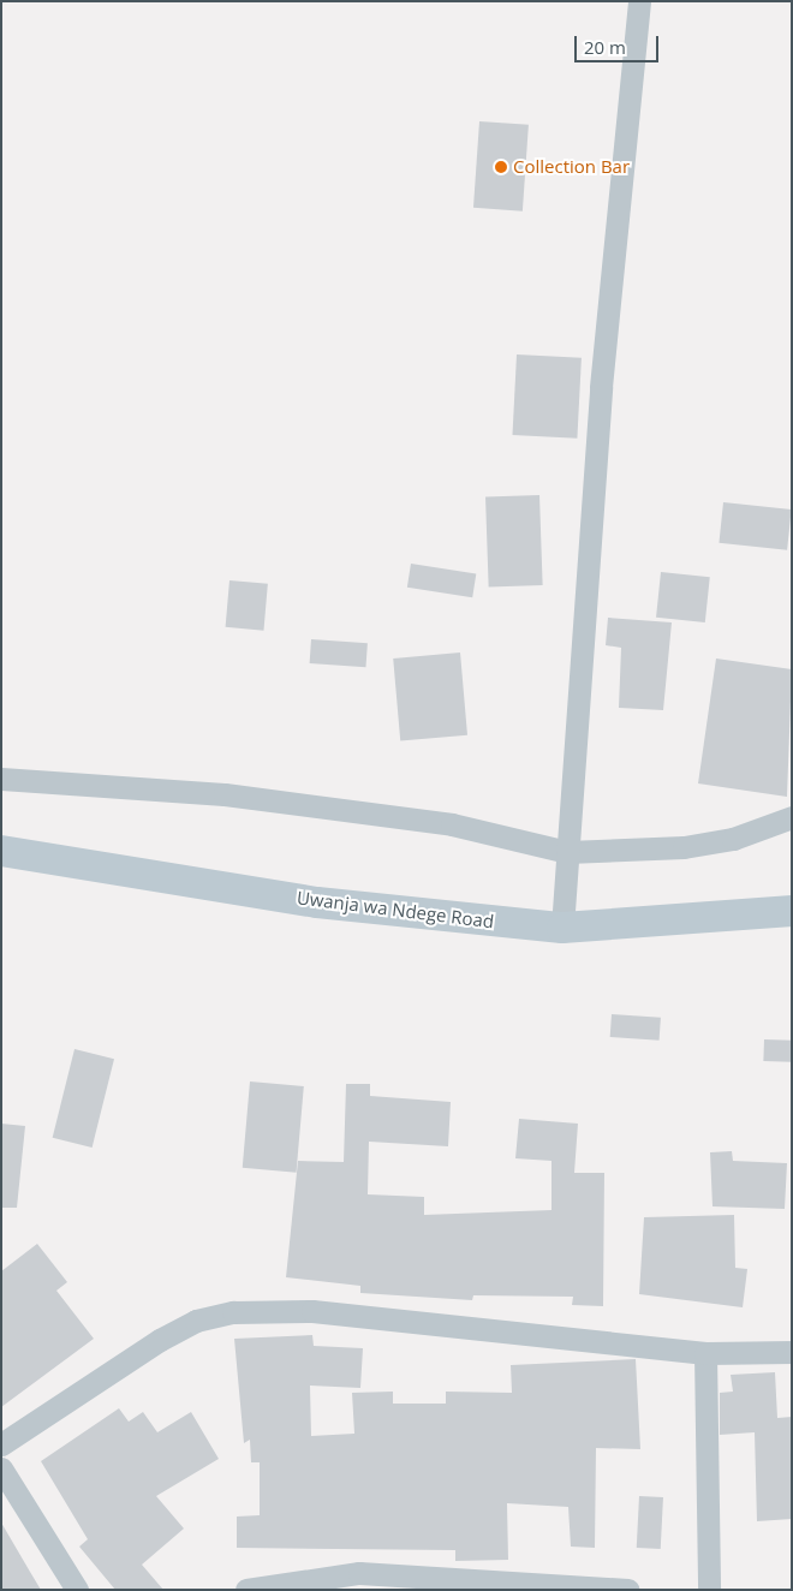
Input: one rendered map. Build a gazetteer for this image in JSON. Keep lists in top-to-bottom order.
{
  "streets": {
    "main road": ["Uwanja wa Ndege Road"]
  },
  "places": ["Collection Bar"],
  "scale_bar": "20 m"
}
